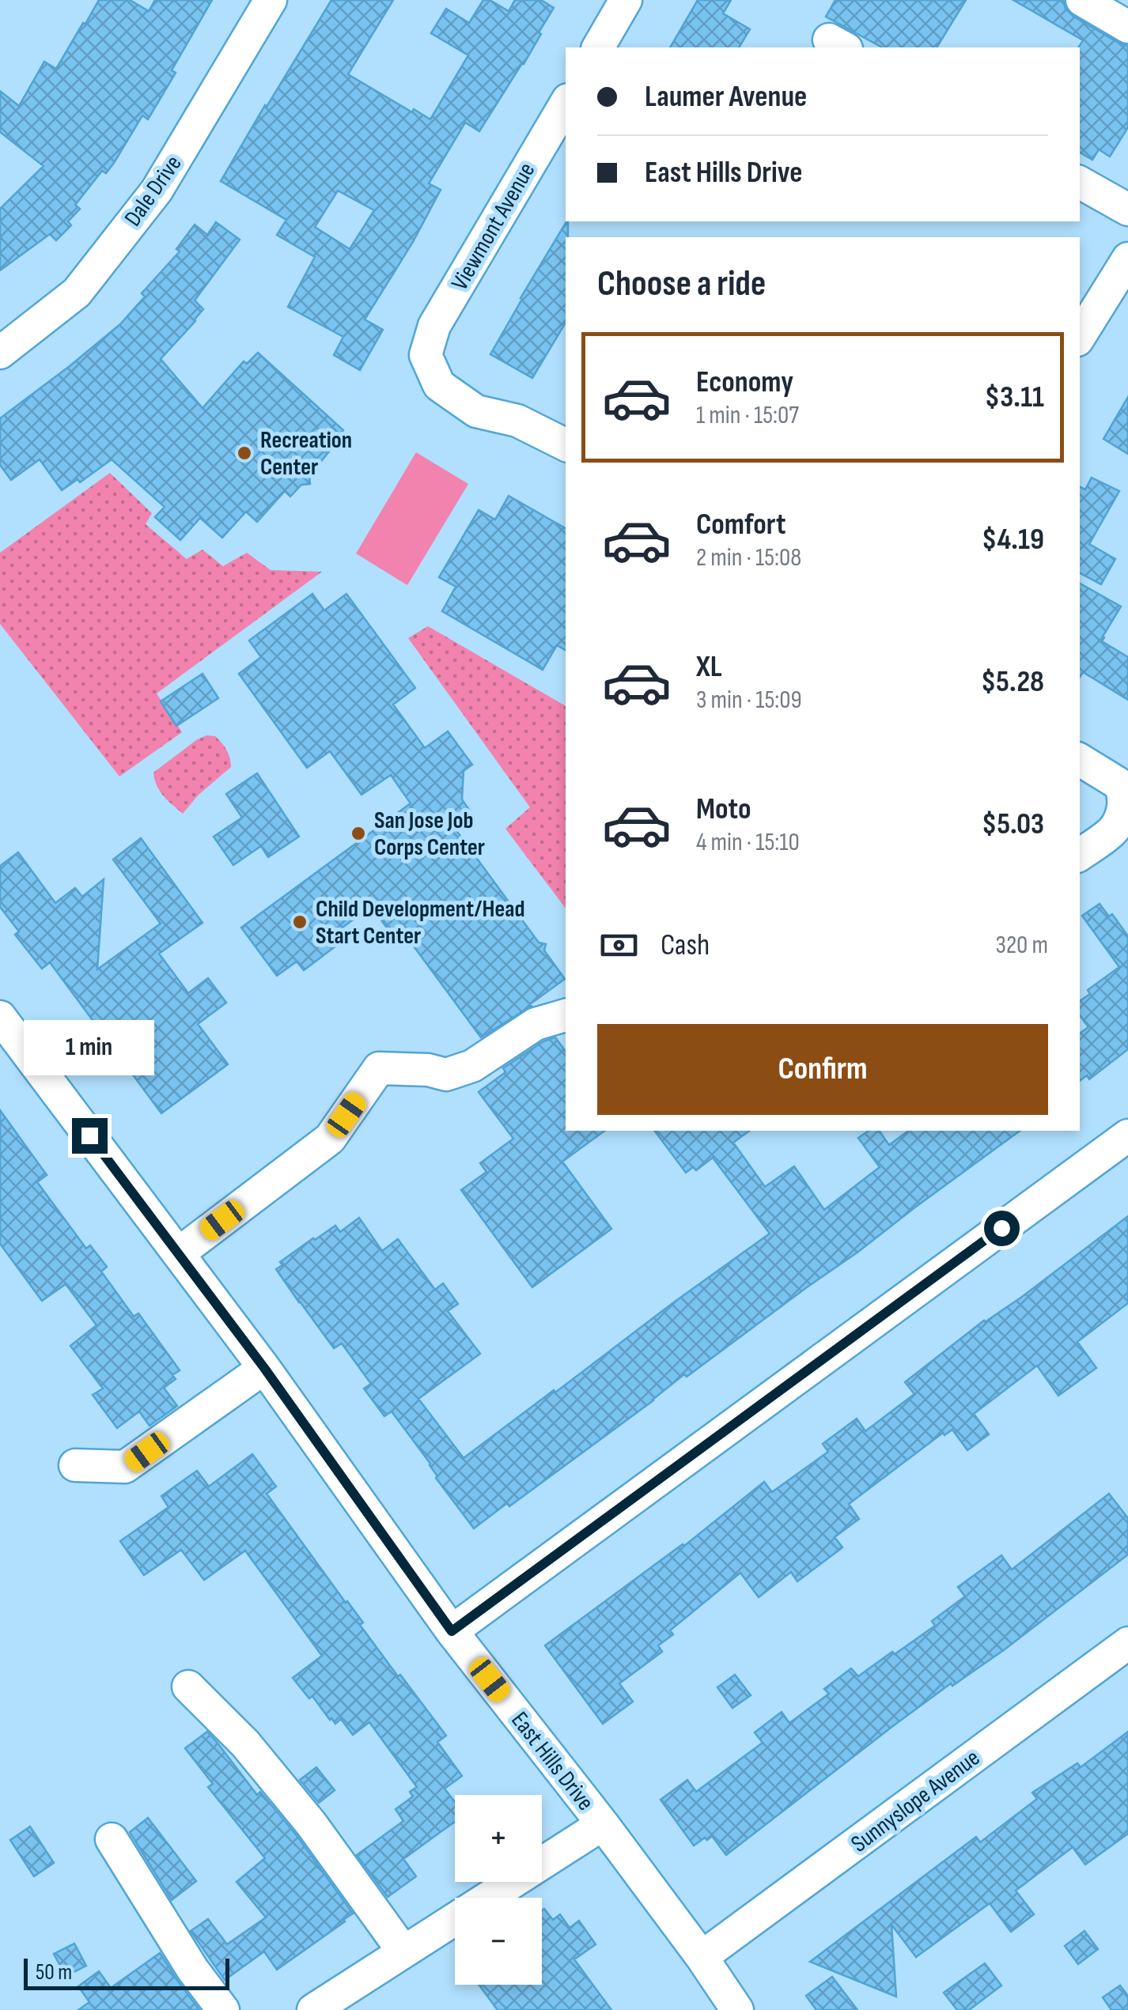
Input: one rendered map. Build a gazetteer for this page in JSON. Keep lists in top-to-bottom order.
{
  "streets": {
    "street": [
      "Dale Drive",
      "Viewmont Avenue",
      "East Hills Drive",
      "Sunnyslope Avenue"
    ]
  },
  "crossings": [
    ["East Hills Drive", "Sunnyslope Avenue"]
  ],
  "places": ["Recreation Center", "San Jose Job Corps Center", "Child Development/Head Start Center"],
  "scale_bar": "50 m",
  "page": {
    "banner": ["Laumer Avenue", "East Hills Drive"],
    "heading": "Choose a ride",
    "list": [
      {
        "name": "Economy",
        "note": "1 min · 15:07",
        "value": "$3.11"
      },
      {
        "name": "Comfort",
        "note": "2 min · 15:08",
        "value": "$4.19"
      },
      {
        "name": "XL",
        "note": "3 min · 15:09",
        "value": "$5.28"
      },
      {
        "name": "Moto",
        "note": "4 min · 15:10",
        "value": "$5.03"
      }
    ],
    "pay": ["Cash", "320 m"],
    "buttons": "Confirm",
    "bubble": "1 min",
    "map_buttons": ["+", "−"],
    "scale": "50 m"
  }
}
